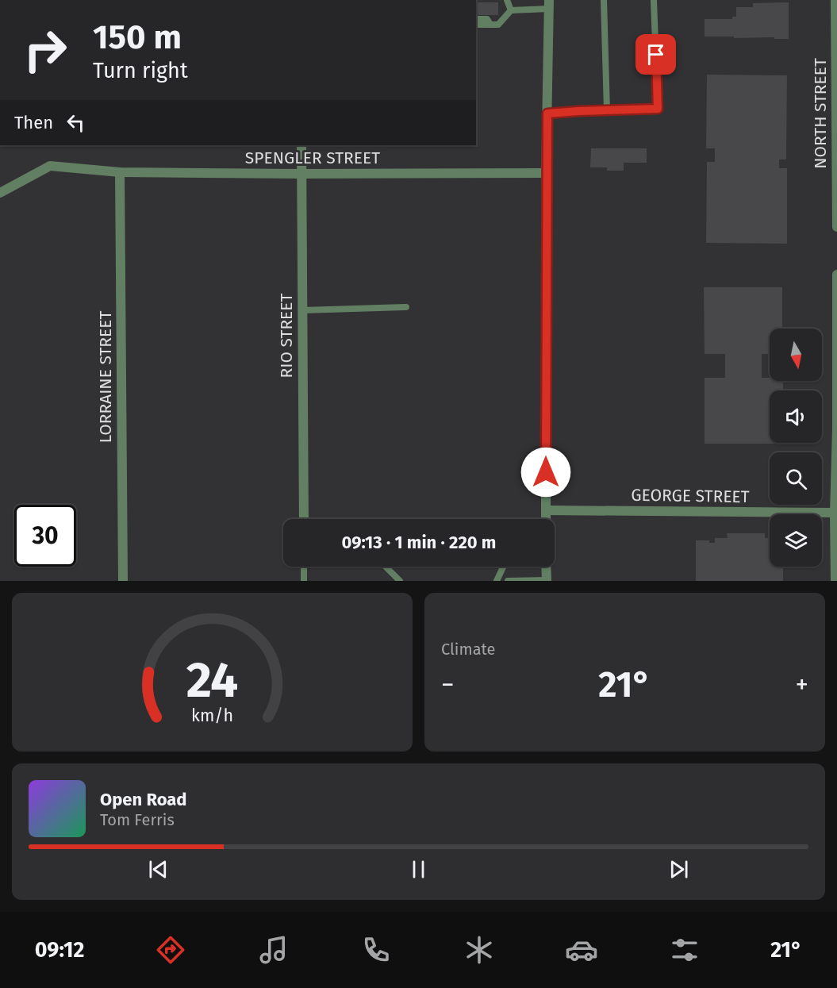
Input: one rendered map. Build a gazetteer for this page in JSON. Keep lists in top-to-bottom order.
{
  "streets": {
    "street": [
      "NORTH STREET",
      "SPENGLER STREET",
      "RIO STREET",
      "LORRAINE STREET",
      "GEORGE STREET"
    ]
  },
  "crossings": [
    ["SPENGLER STREET", "RIO STREET"],
    ["SPENGLER STREET", "LORRAINE STREET"]
  ],
  "north": "bottom",
  "page": {
    "turn": ["150 m", "Turn right"],
    "then": "Then",
    "limit": "30",
    "trip": "09:13 · 1 min · 220 m",
    "tile": "Climate",
    "heat": ["−", "21°", "+"],
    "song": ["Open Road", "Tom Ferris"],
    "tabs": ["09:12", "21°"],
    "gauge": ["24", "km/h"]
  }
}
